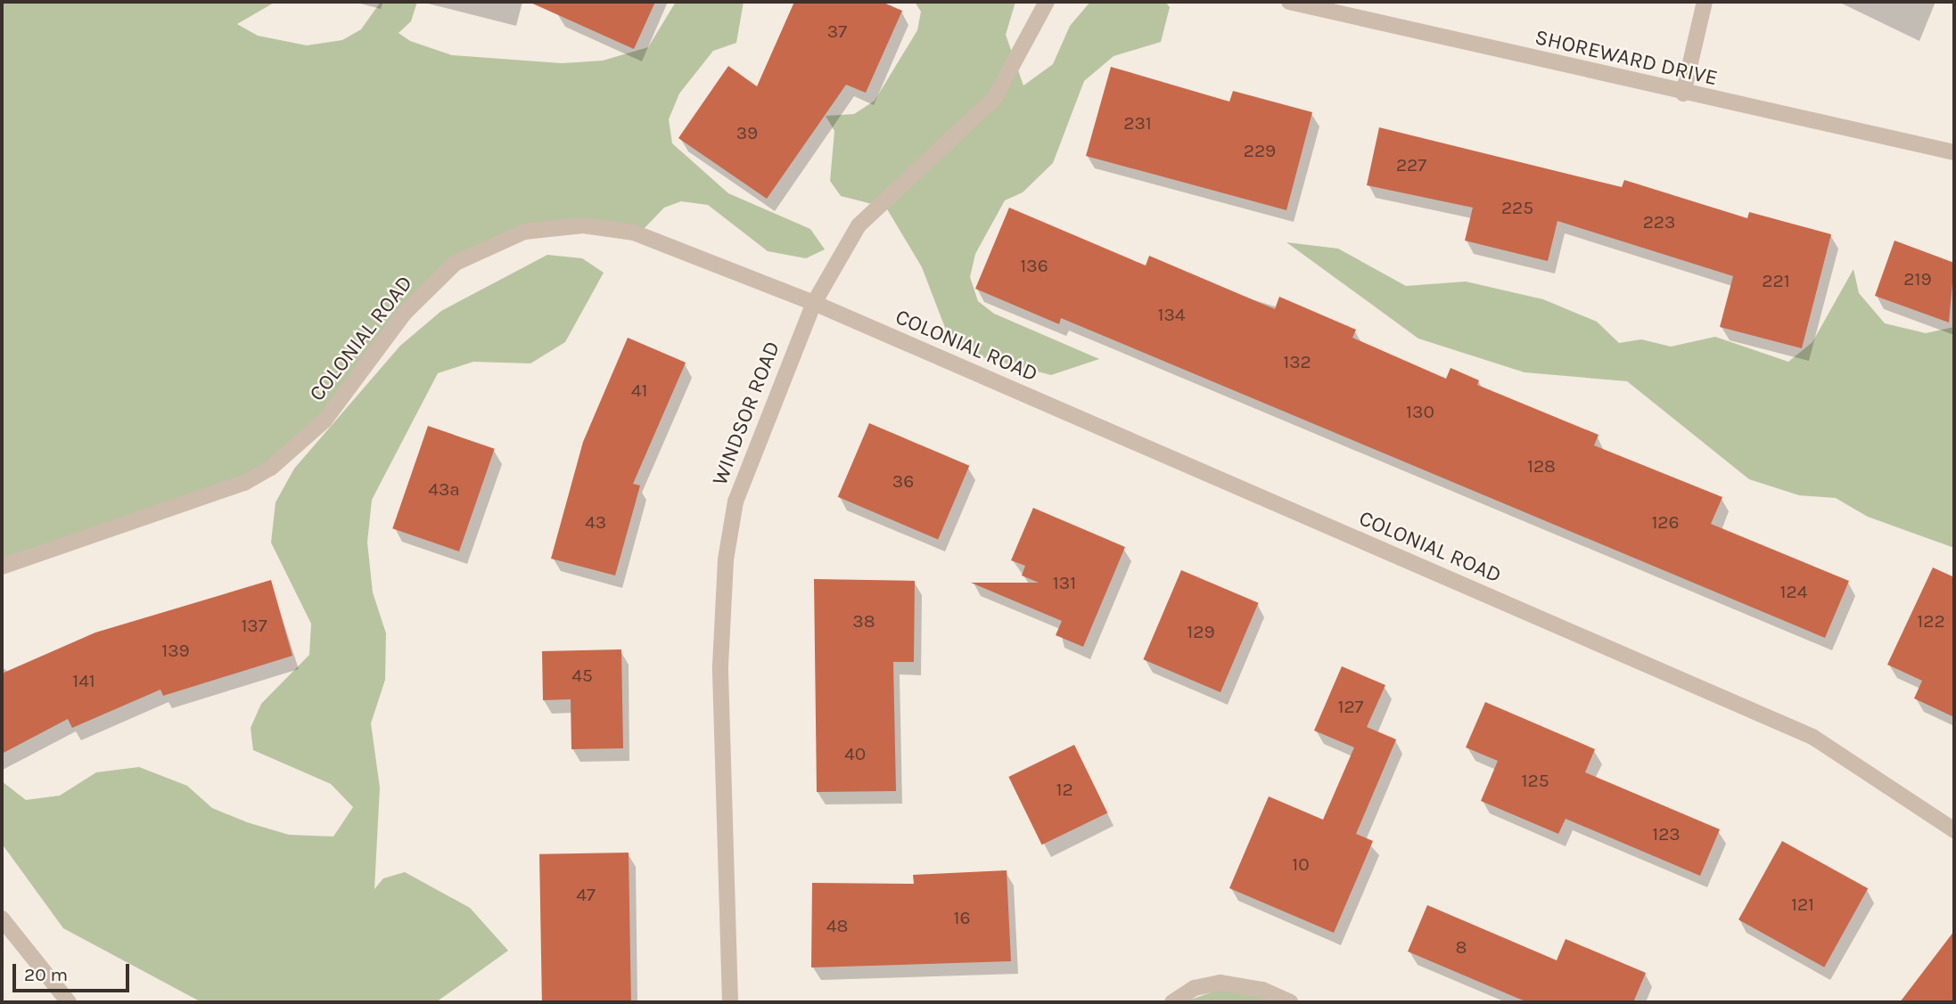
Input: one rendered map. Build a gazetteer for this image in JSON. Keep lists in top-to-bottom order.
{
  "streets": {
    "street": ["SHOREWARD DRIVE", "COLONIAL ROAD", "WINDSOR ROAD"]
  },
  "crossings": [
    ["COLONIAL ROAD", "WINDSOR ROAD"]
  ],
  "house_numbers": [
    "37",
    "231",
    "39",
    "229",
    "227",
    "225",
    "223",
    "136",
    "219",
    "221",
    "134",
    "132",
    "41",
    "130",
    "128",
    "36",
    "43a",
    "43",
    "126",
    "131",
    "124",
    "38",
    "122",
    "137",
    "129",
    "139",
    "45",
    "141",
    "127",
    "40",
    "125",
    "12",
    "123",
    "10",
    "47",
    "121",
    "16",
    "48",
    "8"
  ],
  "scale_bar": "20 m"
}
